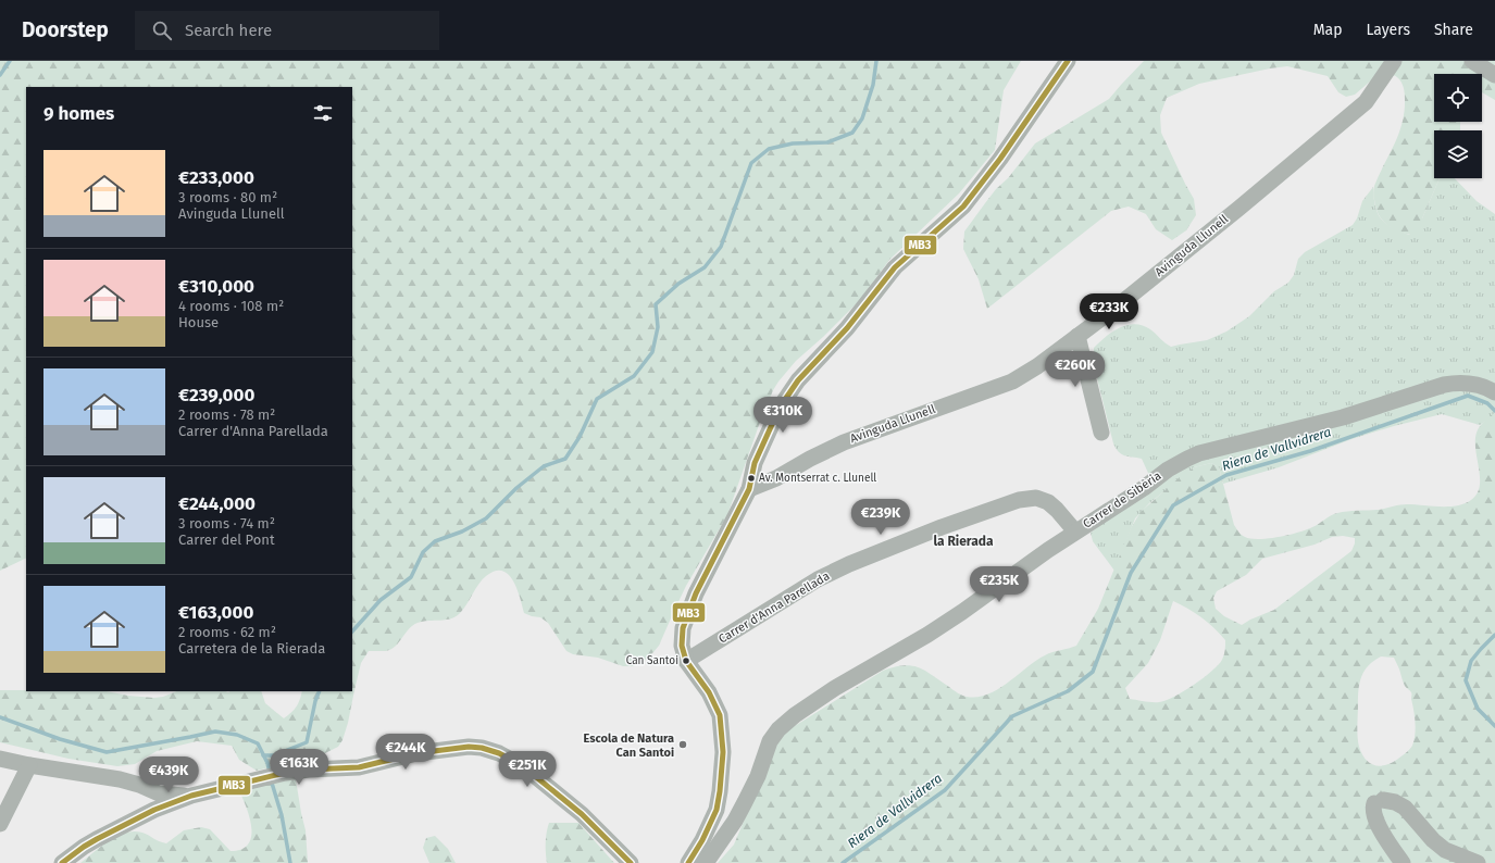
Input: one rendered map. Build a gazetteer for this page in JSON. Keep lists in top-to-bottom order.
{
  "streets": {
    "street": ["Avinguda Llunell", "Carrer de Sibèria", "Carrer d'Anna Parellada"]
  },
  "crossings": [
    ["Carrer de Sibèria", "Carrer d'Anna Parellada"]
  ],
  "districts": ["la Rierada"],
  "water": ["Riera de Vallvidrera"],
  "places": ["Av. Montserrat c. Llunell", "Can Santoi", "Escola de Natura Can Santoi"],
  "lines": ["transit line MB3"],
  "page": {
    "header": "Doorstep",
    "search": "Search here",
    "nav": ["Map", "Layers", "Share"],
    "heading": "9 homes",
    "list": [
      {
        "name": "€233,000",
        "note": "3 rooms · 80 m² · Avinguda Llunell"
      },
      {
        "name": "€310,000",
        "note": "4 rooms · 108 m² · House"
      },
      {
        "name": "€239,000",
        "note": "2 rooms · 78 m² · Carrer d'Anna Parellada"
      },
      {
        "name": "€244,000",
        "note": "3 rooms · 74 m² · Carrer del Pont"
      },
      {
        "name": "€163,000",
        "note": "2 rooms · 62 m² · Carretera de la Rierada"
      }
    ],
    "price": [
      "€233K",
      "€260K",
      "€310K",
      "€239K",
      "€235K",
      "€244K",
      "€163K",
      "€251K",
      "€439K"
    ]
  }
}
